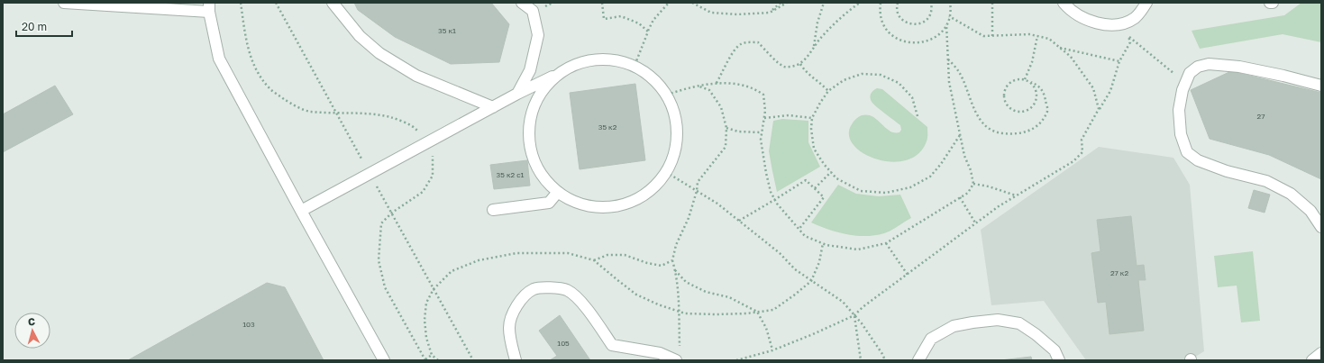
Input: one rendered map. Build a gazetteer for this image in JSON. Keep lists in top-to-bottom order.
{
  "house_numbers": [
    "35 к1",
    "27",
    "35 к2",
    "35 к2 с1",
    "27 к2",
    "103",
    "105"
  ],
  "scale_bar": "20 m",
  "north": "top"
}
